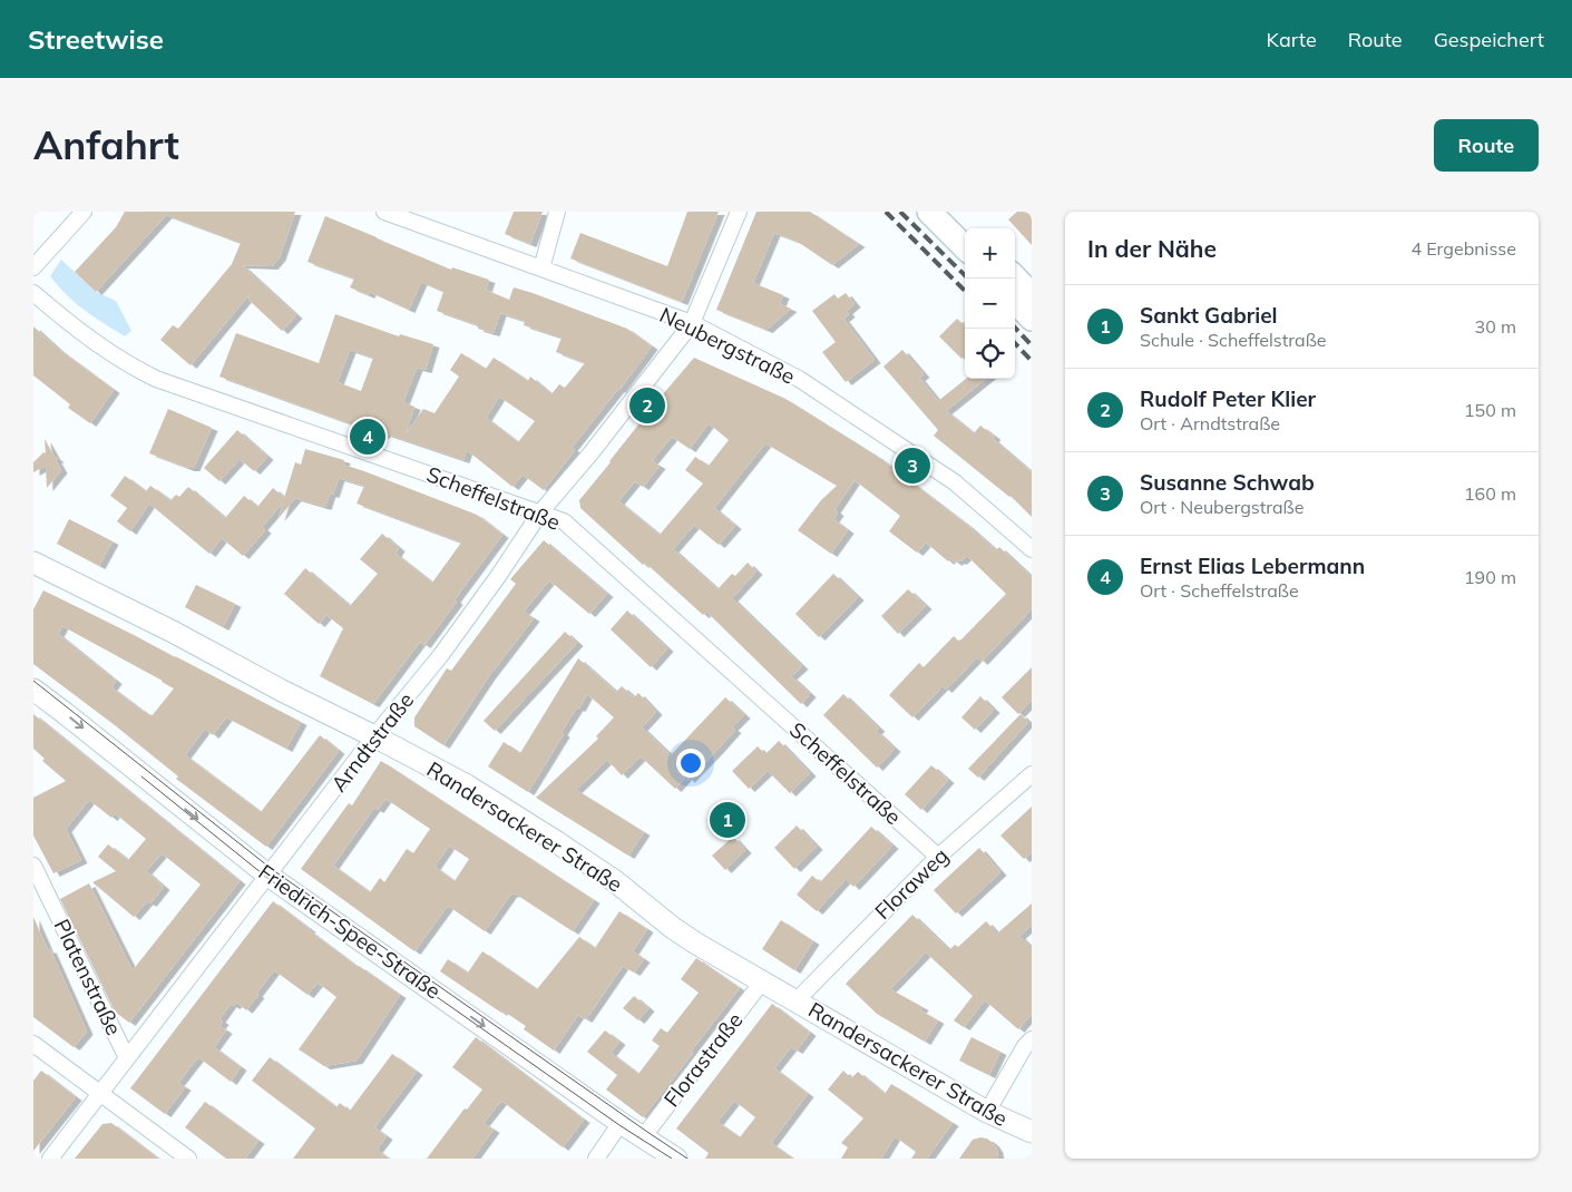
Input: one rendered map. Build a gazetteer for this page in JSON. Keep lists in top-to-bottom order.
{
  "streets": {
    "street": [
      "Neubergstraße",
      "Scheffelstraße",
      "Arndtstraße",
      "Randersackerer Straße",
      "Floraweg",
      "Friedrich-Spee-Straße",
      "Platenstraße",
      "Florastraße"
    ]
  },
  "crossings": [
    ["Neubergstraße", "Arndtstraße"],
    ["Scheffelstraße", "Arndtstraße"],
    ["Scheffelstraße", "Floraweg"],
    ["Arndtstraße", "Randersackerer Straße"],
    ["Arndtstraße", "Friedrich-Spee-Straße"],
    ["Arndtstraße", "Platenstraße"],
    ["Randersackerer Straße", "Floraweg"],
    ["Randersackerer Straße", "Florastraße"],
    ["Friedrich-Spee-Straße", "Florastraße"]
  ],
  "one_way": ["Friedrich-Spee-Straße"],
  "page": {
    "header": "Streetwise",
    "nav": ["Karte", "Route", "Gespeichert"],
    "buttons": "Route",
    "title": "Anfahrt",
    "heading": ["In der Nähe", "4 Ergebnisse"],
    "map_buttons": ["+", "−"],
    "list": [
      {
        "mark": "1",
        "name": "Sankt Gabriel",
        "note": "Schule · Scheffelstraße",
        "value": "30 m"
      },
      {
        "mark": "2",
        "name": "Rudolf Peter Klier",
        "note": "Ort · Arndtstraße",
        "value": "150 m"
      },
      {
        "mark": "3",
        "name": "Susanne Schwab",
        "note": "Ort · Neubergstraße",
        "value": "160 m"
      },
      {
        "mark": "4",
        "name": "Ernst Elias Lebermann",
        "note": "Ort · Scheffelstraße",
        "value": "190 m"
      }
    ],
    "pins": [
      "2",
      "4",
      "3",
      "1"
    ]
  }
}
